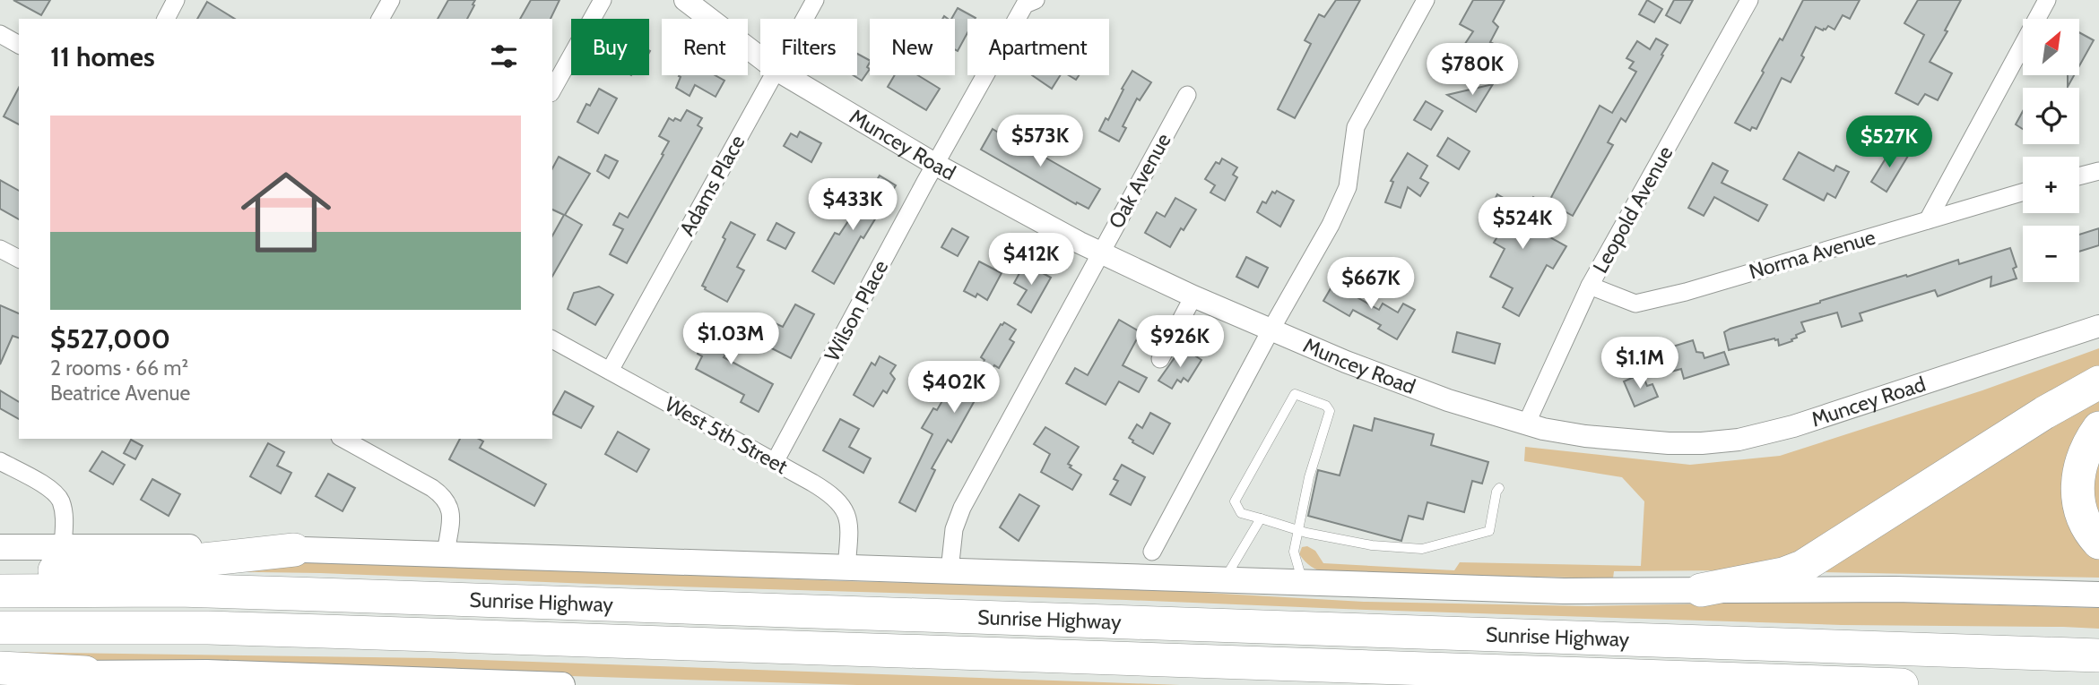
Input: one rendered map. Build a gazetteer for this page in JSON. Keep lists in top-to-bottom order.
{
  "streets": {
    "highway": ["Sunrise Highway"],
    "street": [
      "Muncey Road",
      "Oak Avenue",
      "Adams Place",
      "Leopold Avenue",
      "Norma Avenue",
      "Wilson Place",
      "West 5th Street"
    ]
  },
  "crossings": [
    ["Muncey Road", "Oak Avenue"],
    ["Muncey Road", "Leopold Avenue"],
    ["Muncey Road", "Wilson Place"],
    ["Adams Place", "West 5th Street"],
    ["Leopold Avenue", "Norma Avenue"],
    ["Wilson Place", "West 5th Street"]
  ],
  "north": "top right",
  "page": {
    "map_buttons": ["+", "−"],
    "chip": [
      "Buy",
      "Rent",
      "Filters",
      "New",
      "Apartment"
    ],
    "heading": "11 homes",
    "price": [
      "$780K",
      "$573K",
      "$527K",
      "$433K",
      "$524K",
      "$412K",
      "$667K",
      "$1.03M",
      "$926K",
      "$1.1M",
      "$402K"
    ],
    "list": [
      {
        "name": "$527,000",
        "note": "2 rooms · 66 m² · Beatrice Avenue"
      }
    ]
  }
}
